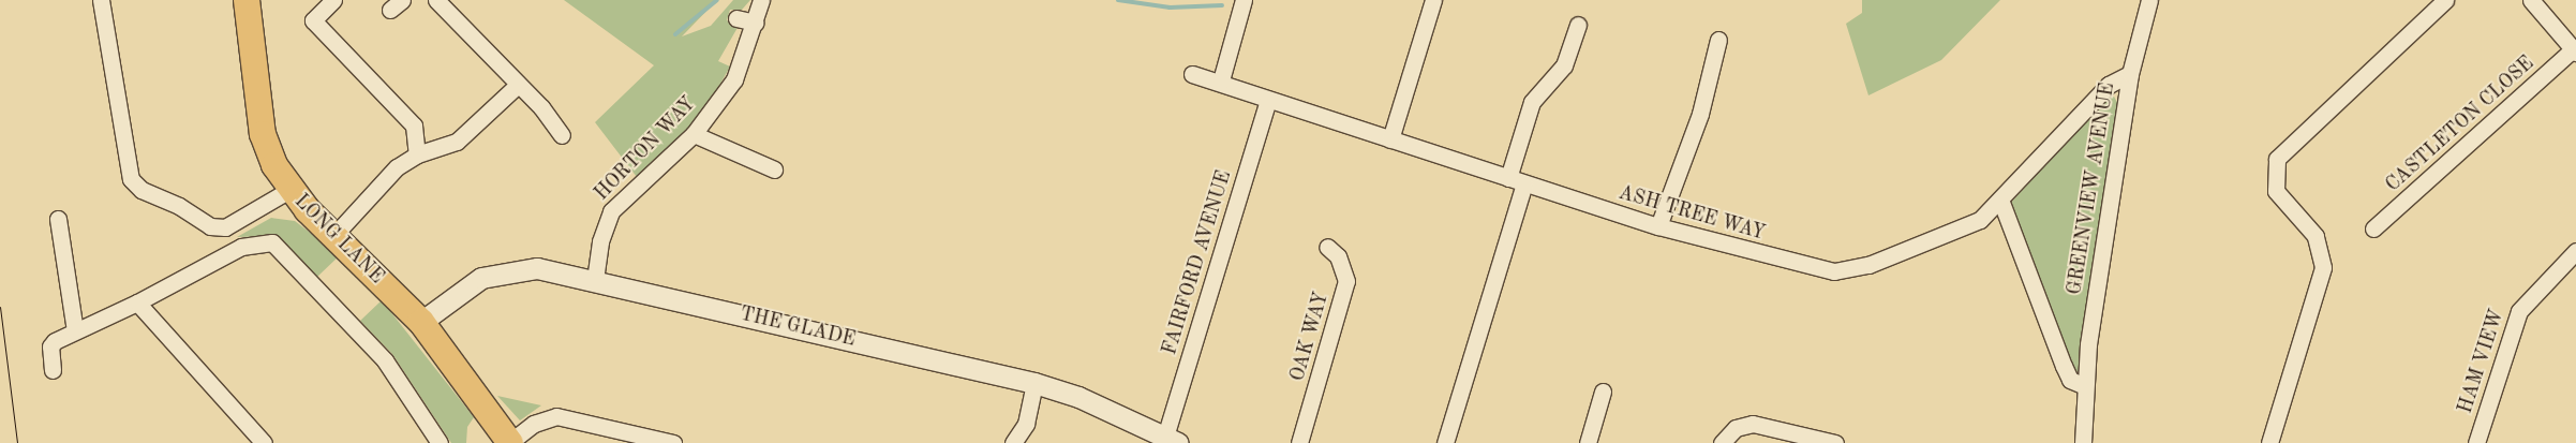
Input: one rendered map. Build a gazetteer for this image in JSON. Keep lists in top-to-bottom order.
{
  "streets": {
    "main road": ["LONG LANE"],
    "street": [
      "CASTLETON CLOSE",
      "HORTON WAY",
      "GREENVIEW AVENUE",
      "ASH TREE WAY",
      "FAIRFORD AVENUE",
      "THE GLADE",
      "OAK WAY",
      "HAM VIEW"
    ]
  },
  "crossings": [
    ["HORTON WAY", "THE GLADE"],
    ["GREENVIEW AVENUE", "ASH TREE WAY"],
    ["ASH TREE WAY", "FAIRFORD AVENUE"],
    ["LONG LANE", "THE GLADE"],
    ["FAIRFORD AVENUE", "THE GLADE"]
  ]
}
